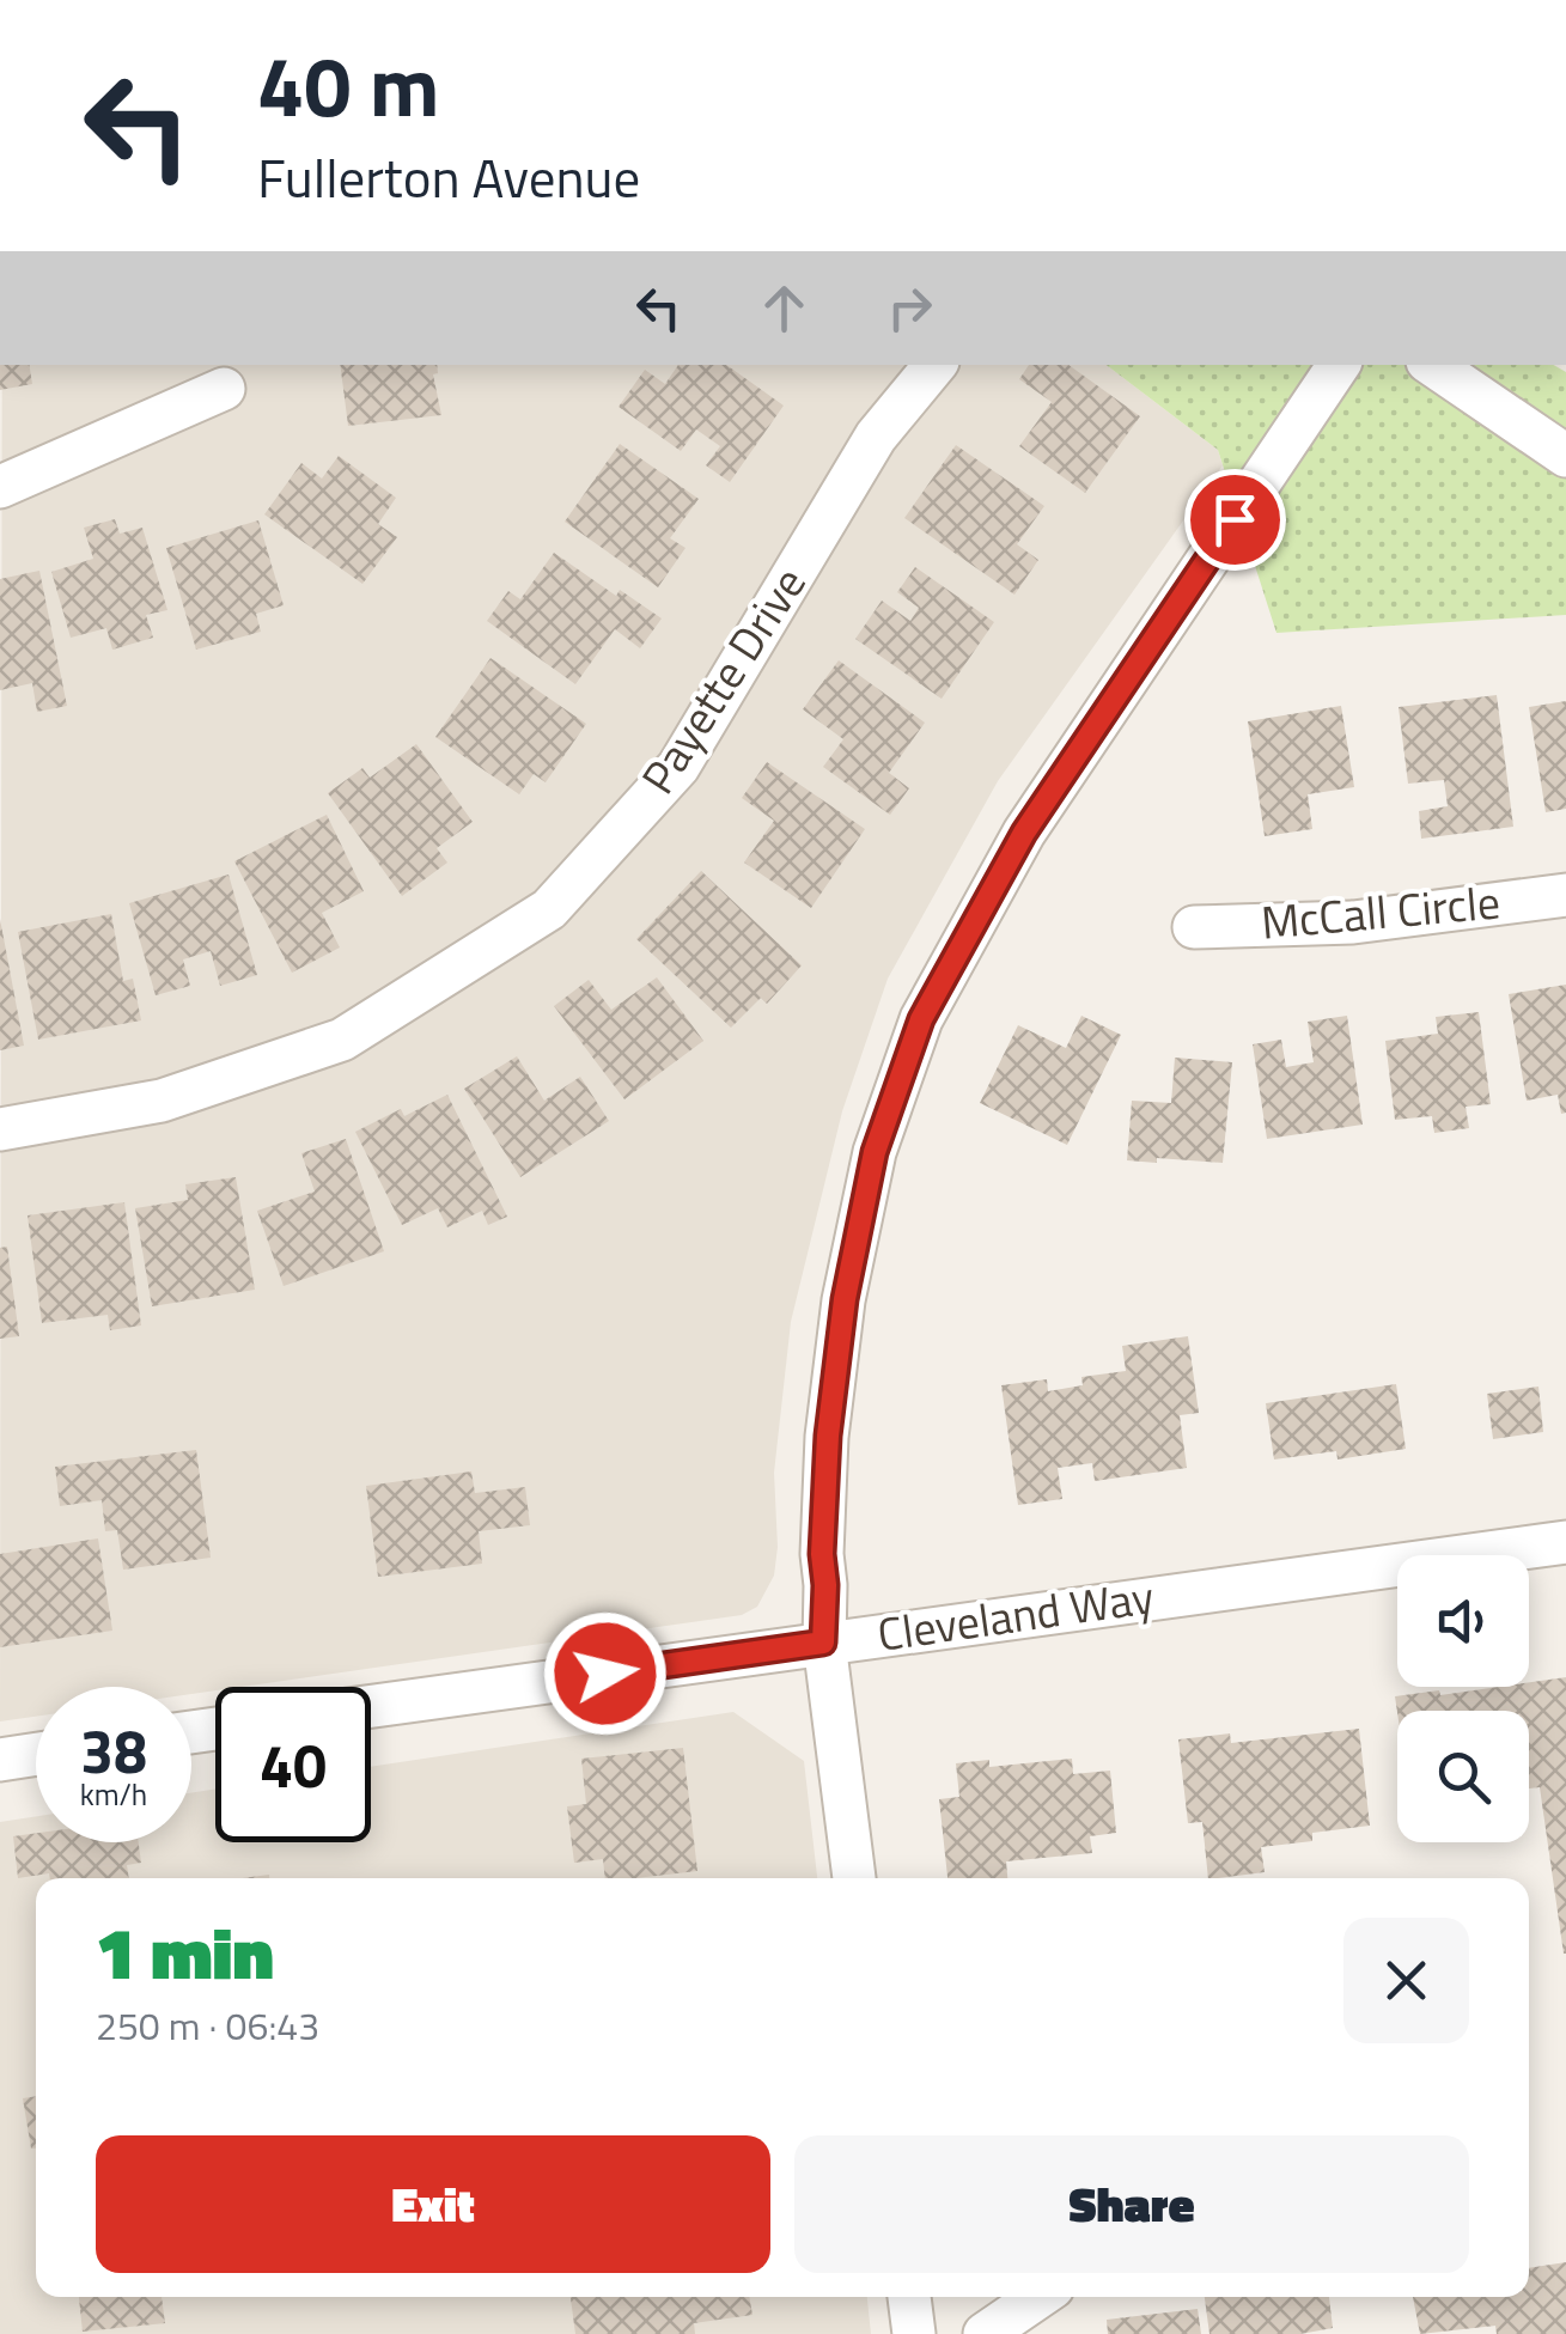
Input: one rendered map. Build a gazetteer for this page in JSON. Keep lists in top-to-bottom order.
{
  "streets": {
    "street": ["Payette Drive", "McCall Circle", "Cleveland Way"]
  },
  "page": {
    "turn": ["40 m", "Fullerton Avenue"],
    "speed": "38 km/h",
    "limit": "40",
    "heading": ["1 min", "250 m · 06:43"],
    "buttons": ["Exit", "Share"]
  }
}
